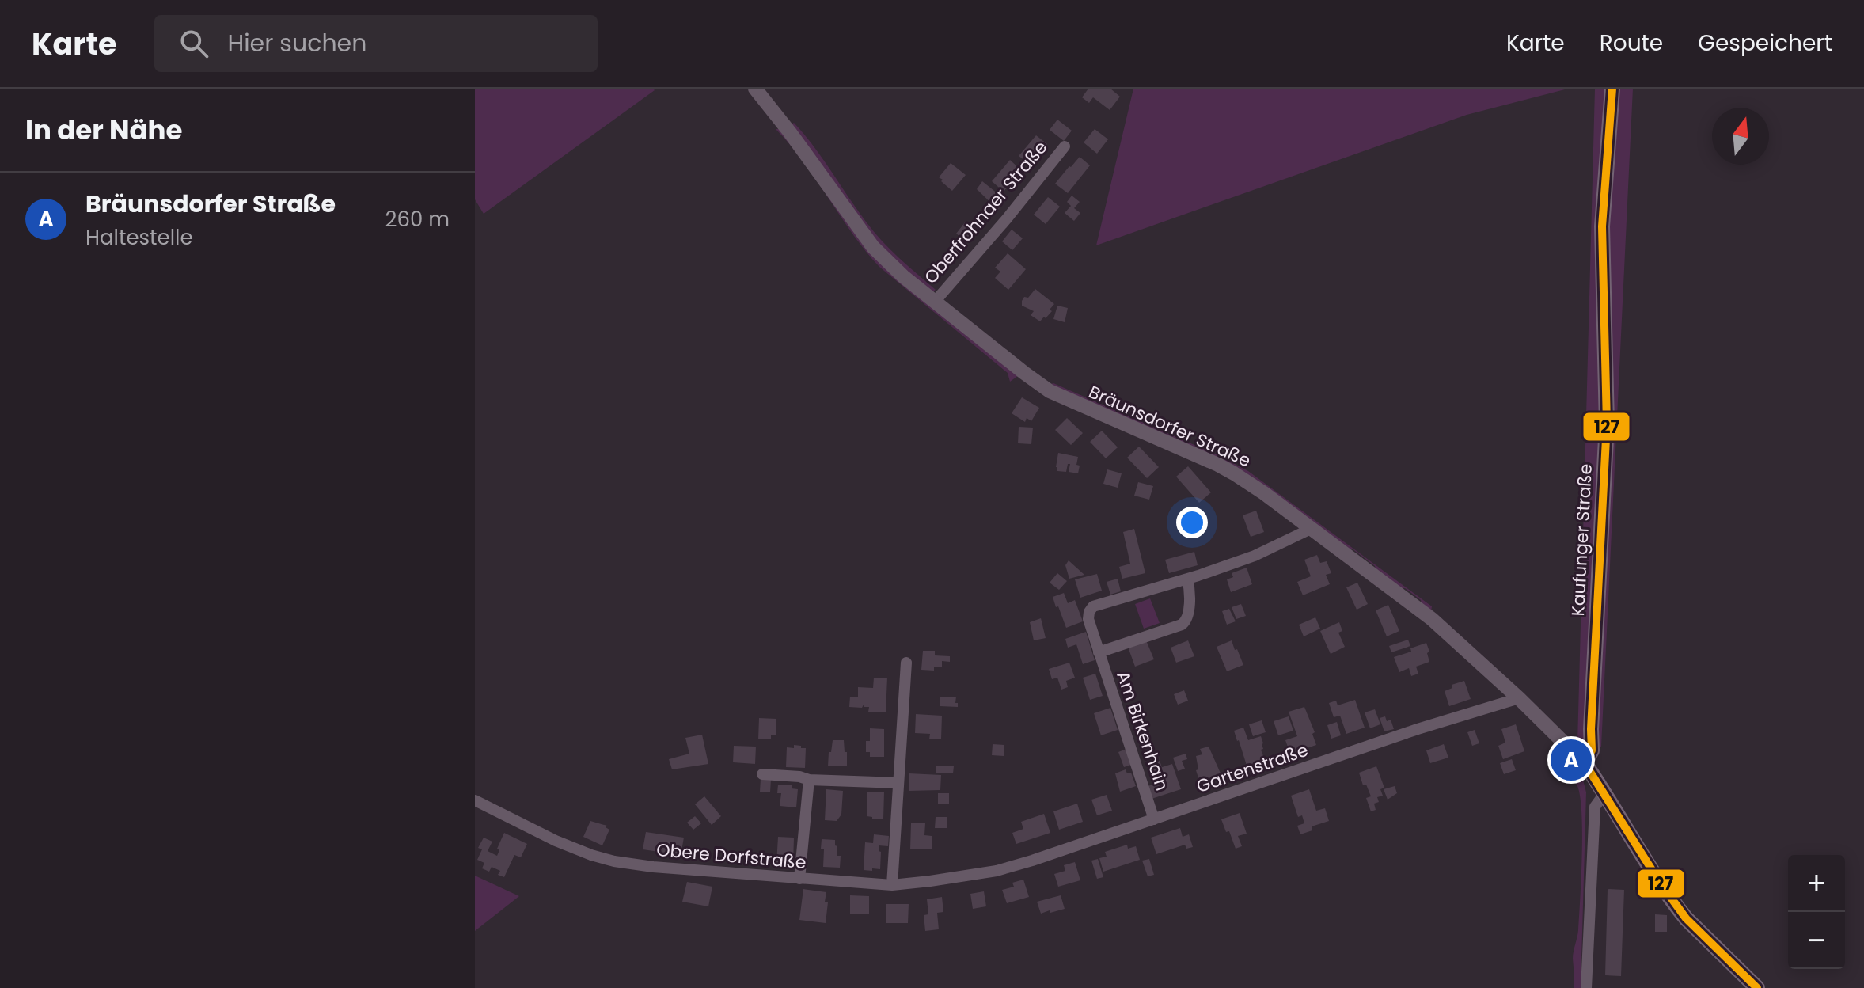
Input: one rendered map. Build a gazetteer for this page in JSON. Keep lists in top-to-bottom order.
{
  "streets": {
    "main road": ["Kaufunger Straße"],
    "street": [
      "Oberfrohnaer Straße",
      "Bräunsdorfer Straße",
      "Am Birkenhain",
      "Gartenstraße",
      "Obere Dorfstraße"
    ]
  },
  "crossings": [
    ["Oberfrohnaer Straße", "Bräunsdorfer Straße"],
    ["Bräunsdorfer Straße", "Kaufunger Straße"],
    ["Bräunsdorfer Straße", "Am Birkenhain"],
    ["Bräunsdorfer Straße", "Gartenstraße"],
    ["Am Birkenhain", "Gartenstraße"],
    ["Gartenstraße", "Obere Dorfstraße"]
  ],
  "lines": ["transit line 127"],
  "north": "top",
  "page": {
    "header": "Karte",
    "search": "Hier suchen",
    "nav": ["Karte", "Route", "Gespeichert"],
    "heading": "In der Nähe",
    "list": [
      {
        "mark": "A",
        "name": "Bräunsdorfer Straße",
        "note": "Haltestelle",
        "value": "260 m"
      }
    ],
    "pins": "A",
    "map_buttons": ["+", "−"]
  }
}
